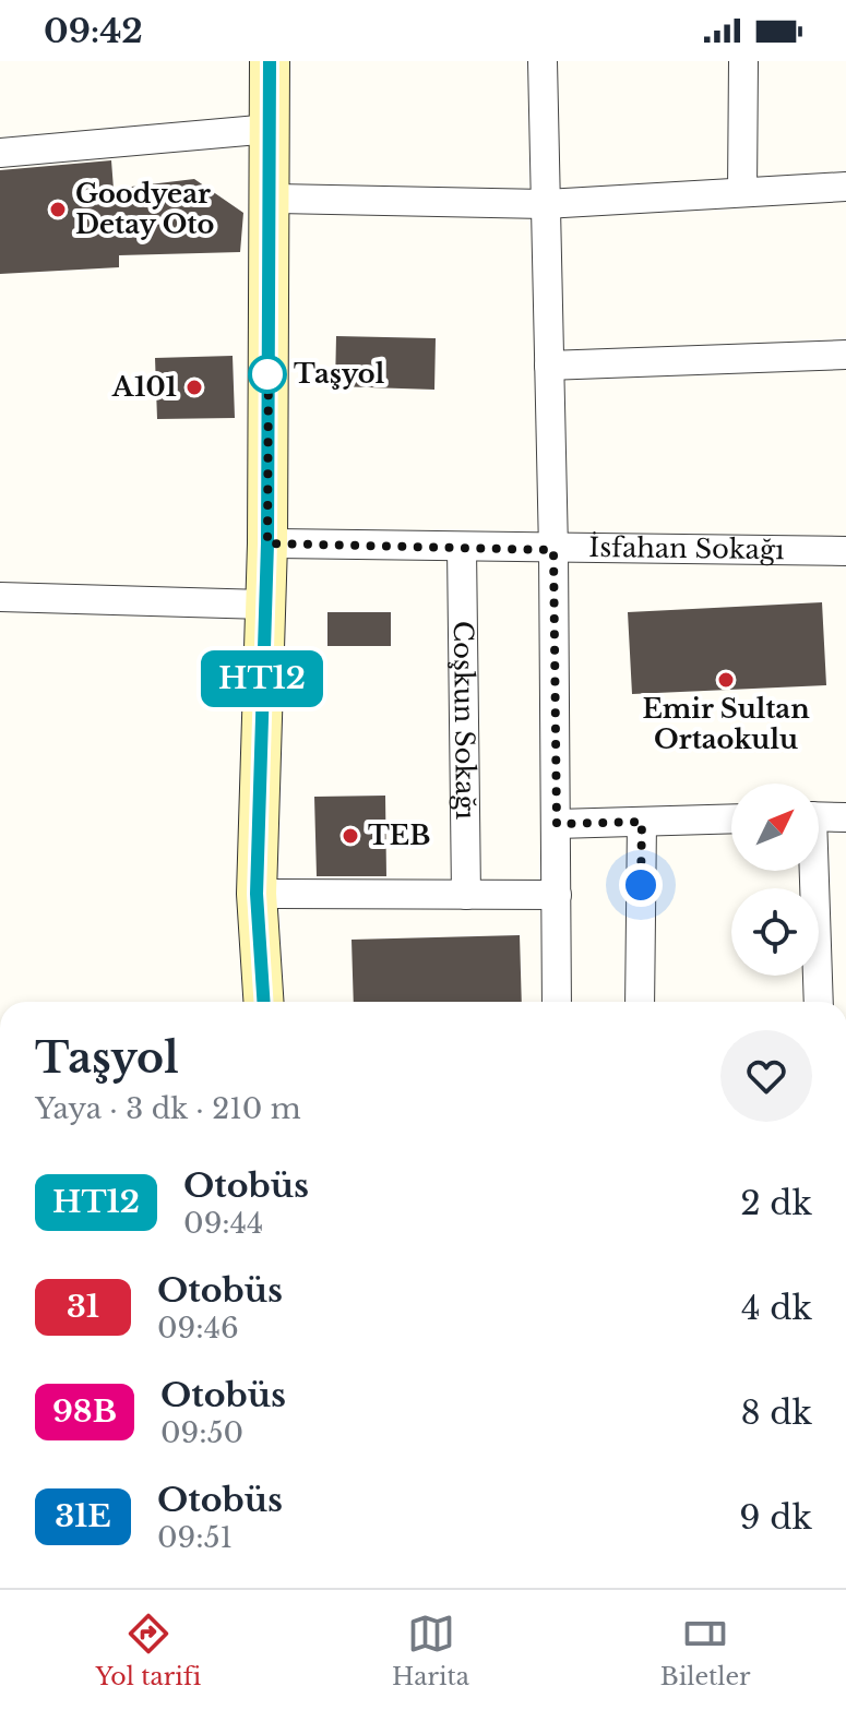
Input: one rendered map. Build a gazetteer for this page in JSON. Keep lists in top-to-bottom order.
{
  "streets": {
    "street": ["İsfahan Sokağı", "Coşkun Sokağı"]
  },
  "crossings": [
    ["İsfahan Sokağı", "Coşkun Sokağı"]
  ],
  "places": [
    "Goodyear Detay Oto",
    "Taşyol",
    "A101",
    "Emir Sultan Ortaokulu",
    "TEB"
  ],
  "lines": ["bus line HT12"],
  "north": "top right",
  "page": {
    "status": "09:42",
    "on_map": "HT12",
    "heading": ["Taşyol", "Yaya · 3 dk · 210 m"],
    "list": [
      {
        "mark": "HT12",
        "name": "Otobüs",
        "note": "09:44",
        "value": "2 dk"
      },
      {
        "mark": "31",
        "name": "Otobüs",
        "note": "09:46",
        "value": "4 dk"
      },
      {
        "mark": "98B",
        "name": "Otobüs",
        "note": "09:50",
        "value": "8 dk"
      },
      {
        "mark": "31E",
        "name": "Otobüs",
        "note": "09:51",
        "value": "9 dk"
      }
    ],
    "tabs": ["Yol tarifi", "Harita", "Biletler"]
  }
}
